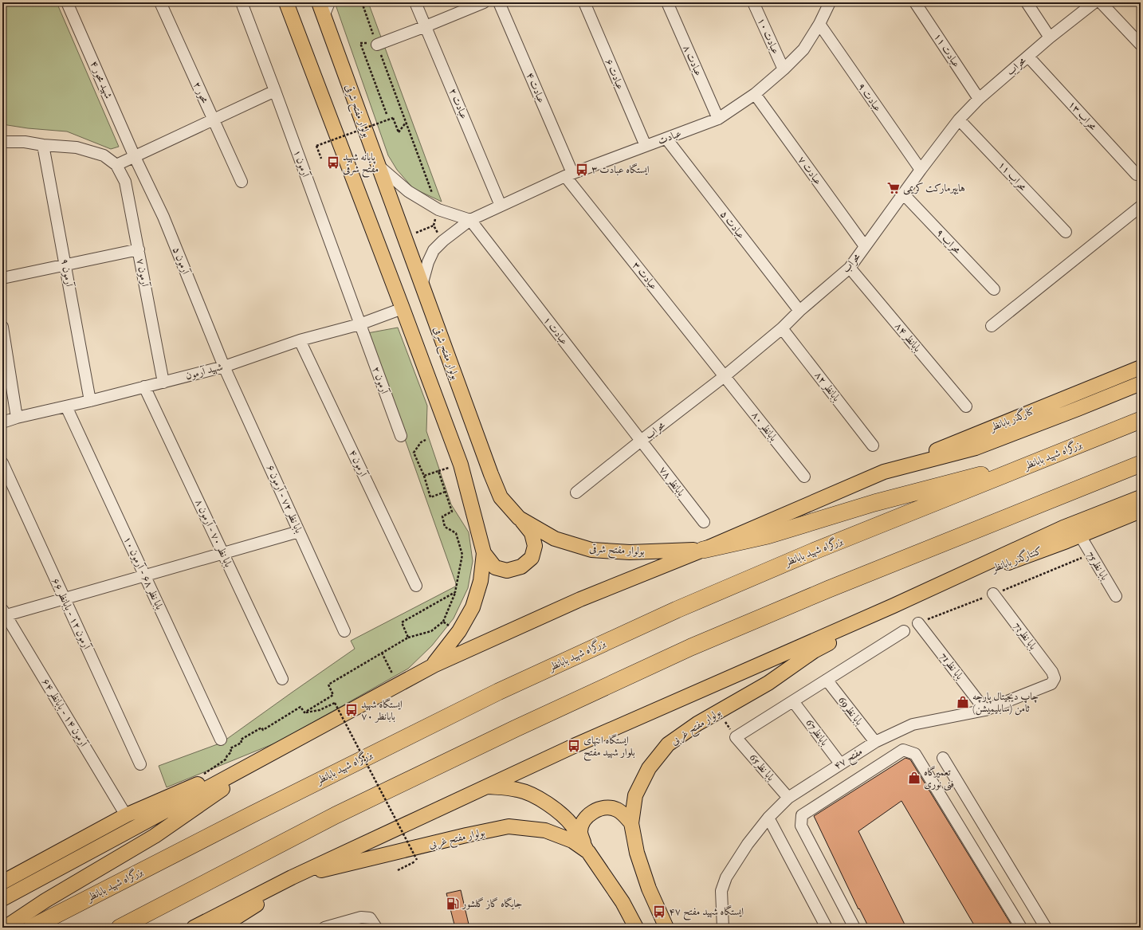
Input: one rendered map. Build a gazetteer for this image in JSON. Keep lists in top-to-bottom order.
{
  "streets": {
    "highway": ["بزرگراه شهید بابانظر"],
    "main road": [
      "بولوار مفتح شرقی",
      "کنارگذر بابانظر",
      "کنتارگذر بابانظر",
      "بولوار مفتح غربی"
    ],
    "street": [
      "عبادت ۱۰",
      "عبادت ۱۱",
      "عبادت ۸",
      "محراب",
      "عبادت ۶",
      "شهید محور ۴",
      "عبادت ۴",
      "محور ۲",
      "عبادت ۹",
      "عبادت ۲",
      "محراب ۱۳",
      "عبادت",
      "آرمون ۱",
      "عبادت ۷",
      "محراب ۱۱",
      "عبادت ۵",
      "محراب ۹",
      "آرمون ۵",
      "آرمون ۹",
      "آرمون ۷",
      "عبادت ۳",
      "عبادت ۱",
      "بابانظر ۸۴",
      "شهید آرمون",
      "آرمون ۲",
      "بابانظر ۸۲",
      "بابانظر ۸۰",
      "آرمون ۴",
      "بابانظر ۷۸",
      "بابا نظر ۷۲ - آرمون ۶",
      "بابا نظر ۷۰ - آرمون ۸",
      "بابا نظر75",
      "بابا نظر ۶۸ - آرمون ۱۰",
      "آرمون ۱۲ - بابانظر ۶۶",
      "بابا نظر73",
      "بابا نظر71",
      "بابا نظر69",
      "آرمون ۱۴ - بابانظر ۶۴",
      "بابانظر67",
      "مفتح ۴۷",
      "بابا نظر65"
    ]
  },
  "crossings": [
    ["عبادت ۱۰", "عبادت"],
    ["عبادت ۱۱", "محراب"],
    ["عبادت ۸", "عبادت"],
    ["محراب", "عبادت ۹"],
    ["محراب", "محراب ۱۳"],
    ["محراب", "عبادت ۷"],
    ["محراب", "محراب ۱۱"],
    ["محراب", "عبادت ۵"],
    ["محراب", "محراب ۹"],
    ["محراب", "عبادت ۳"],
    ["محراب", "عبادت ۱"],
    ["محراب", "بابانظر ۸۴"],
    ["محراب", "بابانظر ۸۲"],
    ["محراب", "بابانظر ۸۰"],
    ["محراب", "بابانظر ۷۸"],
    ["عبادت ۶", "عبادت"],
    ["شهید محور ۴", "آرمون ۵"],
    ["عبادت ۴", "عبادت"],
    ["عبادت ۴", "عبادت ۳"],
    ["عبادت ۹", "عبادت"],
    ["عبادت ۲", "عبادت"],
    ["بولوار مفتح شرقی", "عبادت"],
    ["عبادت", "عبادت ۷"],
    ["عبادت", "عبادت ۵"],
    ["عبادت", "عبادت ۳"],
    ["عبادت", "عبادت ۱"],
    ["آرمون ۱", "شهید آرمون"],
    ["آرمون ۱", "آرمون ۲"],
    ["آرمون ۵", "شهید آرمون"],
    ["آرمون ۵", "بابا نظر ۷۲ - آرمون ۶"],
    ["آرمون ۹", "شهید آرمون"],
    ["آرمون ۷", "شهید آرمون"],
    ["عبادت ۳", "بابانظر ۸۰"],
    ["عبادت ۱", "بابانظر ۷۸"],
    ["شهید آرمون", "آرمون ۲"],
    ["شهید آرمون", "آرمون ۴"],
    ["شهید آرمون", "بابا نظر ۷۲ - آرمون ۶"],
    ["شهید آرمون", "بابا نظر ۷۰ - آرمون ۸"],
    ["شهید آرمون", "بابا نظر ۶۸ - آرمون ۱۰"],
    ["کنتارگذر بابانظر", "بابا نظر75"],
    ["کنتارگذر بابانظر", "بولوار مفتح غربی"],
    ["بابا نظر73", "مفتح ۴۷"],
    ["بابا نظر71", "مفتح ۴۷"],
    ["بابا نظر69", "مفتح ۴۷"],
    ["بابانظر67", "مفتح ۴۷"],
    ["مفتح ۴۷", "بابا نظر65"]
  ],
  "places": {
    "bus stop": [
      "پایانه شهید مفتح شرقی",
      "ایستگاه عبادت ۳",
      "ایستگاه شهید بابانظر ۷۰",
      "ایستگاه انتهای بلوار شهید مفتح",
      "ایستگاه شهید مفتح ۴۷"
    ],
    "supermarket": ["هایپرمارکت کریمی"],
    "shop": ["چاپ دیجیتال پارچه ثامن (سابلیمیشن)", "تعمیرگاه فنی نوری"],
    "fuel station": ["جایگاه گاز گلشور"]
  }
}
